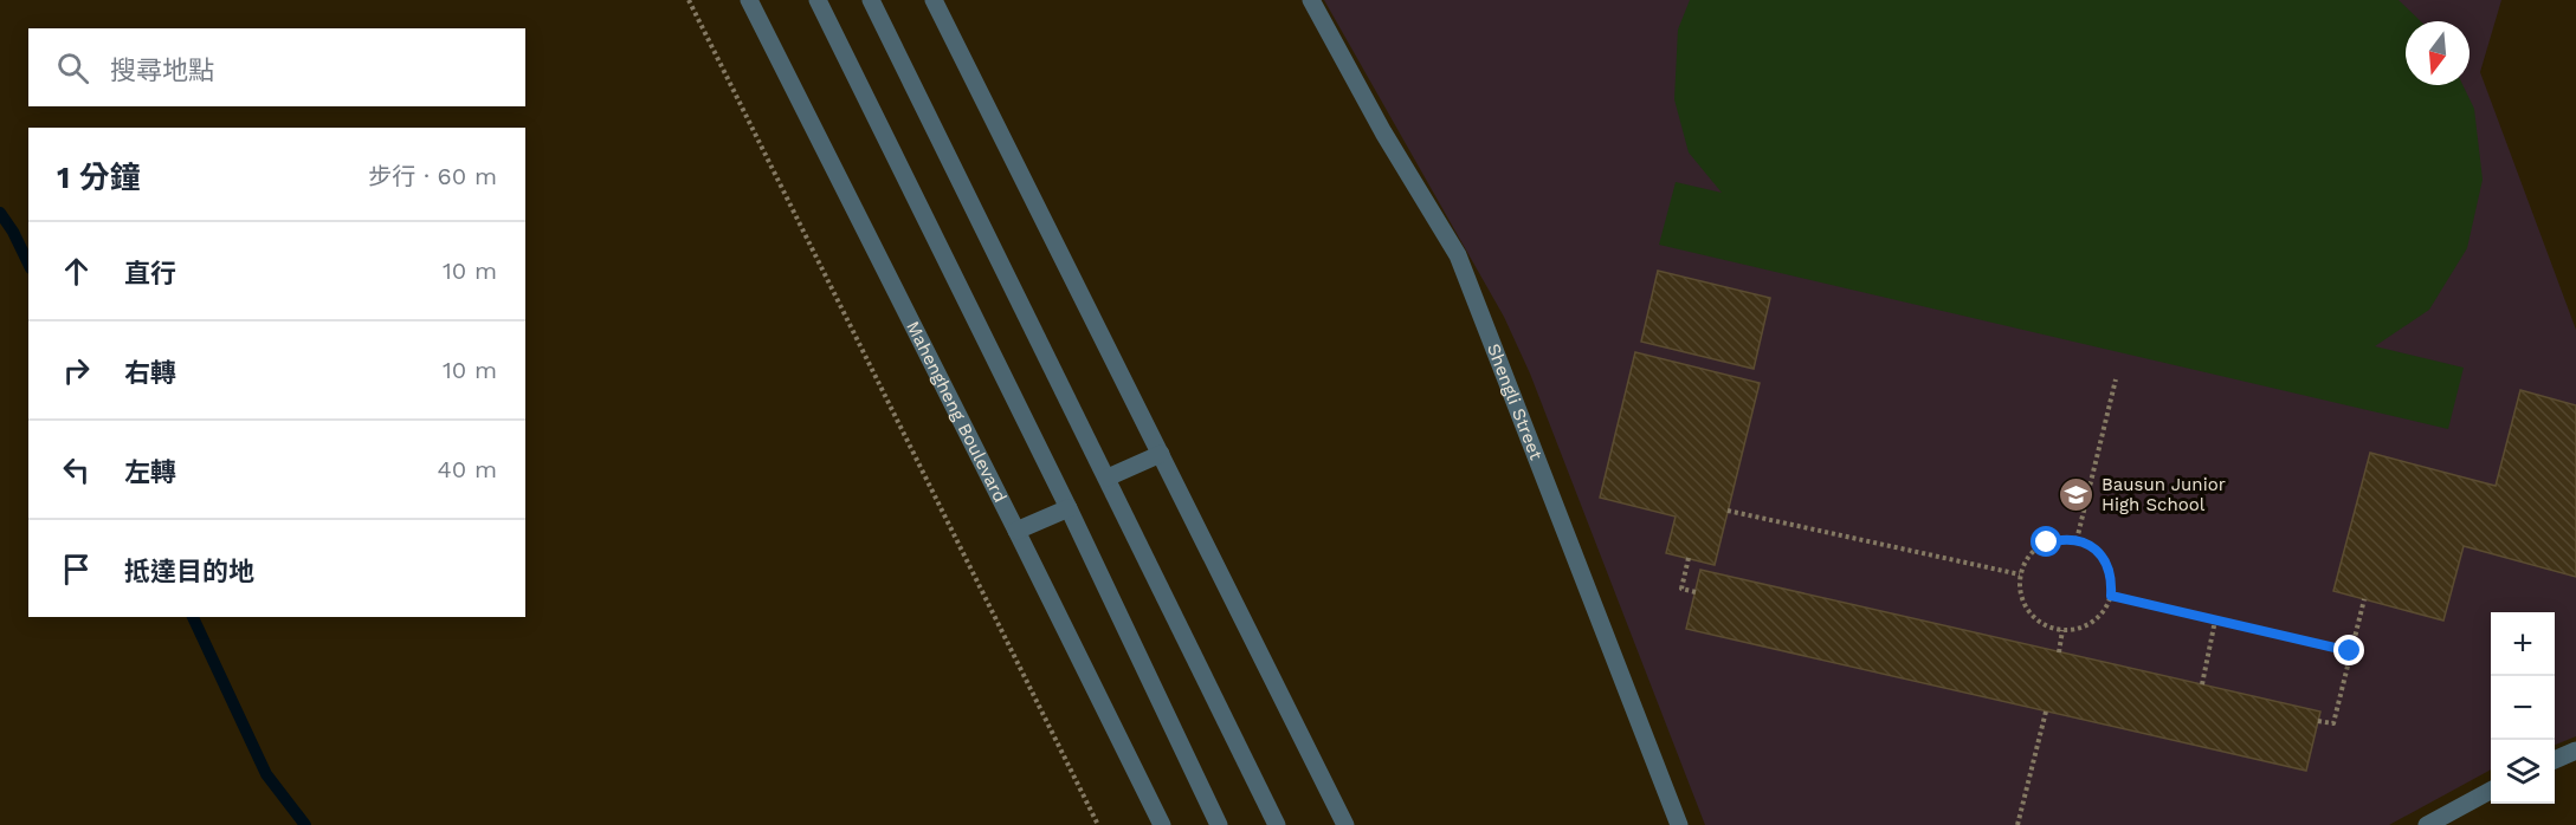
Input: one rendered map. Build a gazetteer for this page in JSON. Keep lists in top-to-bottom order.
{
  "streets": {
    "street": ["Shengli Street", "Mahengheng Boulevard"]
  },
  "places": {
    "school or university": ["Bausun Junior High School"]
  },
  "north": "bottom",
  "page": {
    "search": "搜尋地點",
    "heading": ["1 分鐘", "步行 · 60 m"],
    "list": [
      ["直行", "10 m"],
      ["右轉", "10 m"],
      ["左轉", "40 m"],
      "抵達目的地"
    ],
    "map_buttons": ["+", "−"]
  }
}
